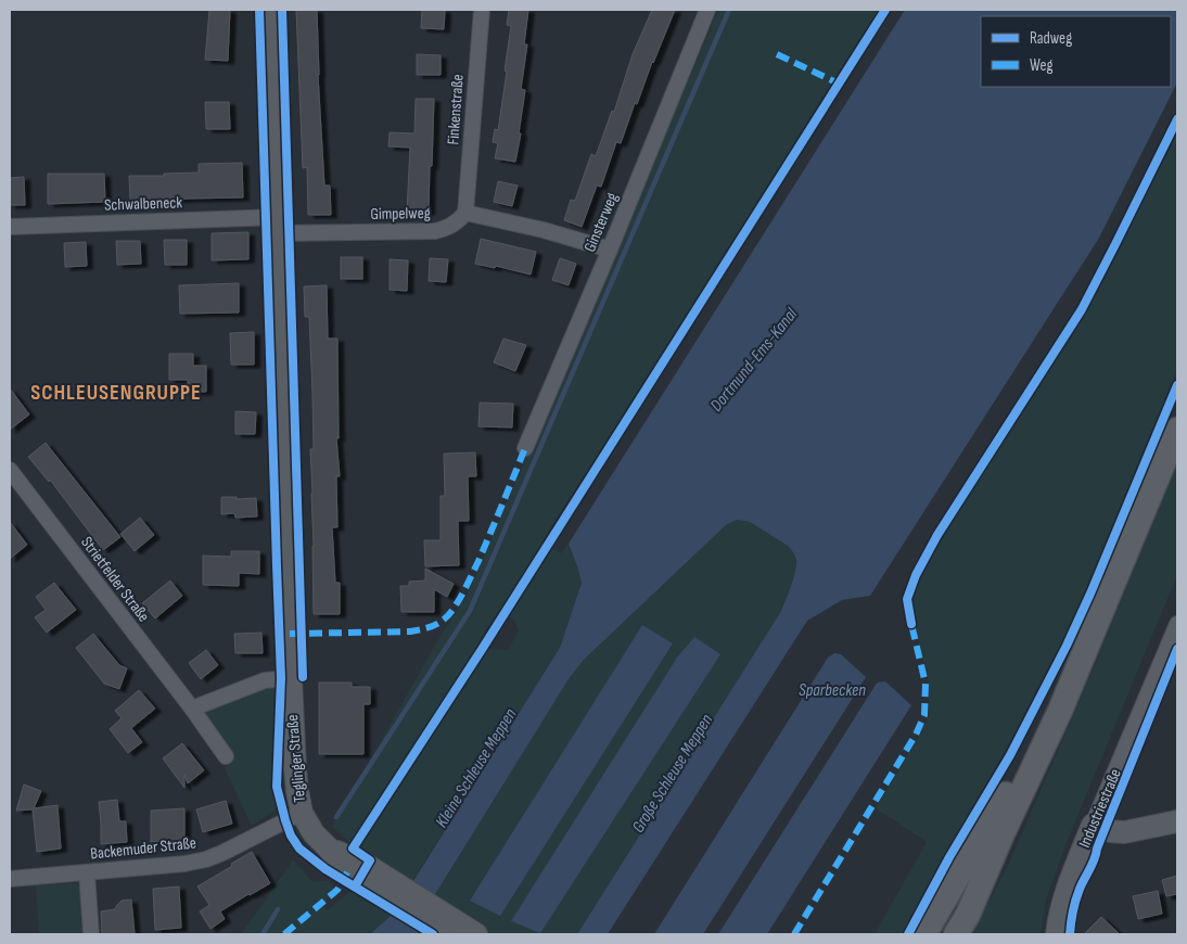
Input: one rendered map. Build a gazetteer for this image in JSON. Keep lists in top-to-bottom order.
{
  "streets": {
    "street": [
      "Finkenstraße",
      "Schwalbeneck",
      "Gimpelweg",
      "Ginsterweg",
      "Strietfelder Straße",
      "Teglinger Straße",
      "Industriestraße",
      "Backemuder Straße"
    ]
  },
  "crossings": [
    ["Finkenstraße", "Gimpelweg"],
    ["Schwalbeneck", "Gimpelweg"],
    ["Schwalbeneck", "Teglinger Straße"],
    ["Gimpelweg", "Teglinger Straße"],
    ["Teglinger Straße", "Backemuder Straße"]
  ],
  "districts": ["SCHLEUSENGRUPPE"],
  "water": [
    "Dortmund-Ems-Kanal",
    "Sparbecken",
    "Kleine Schleuse Meppen",
    "Große Schleuse Meppen"
  ],
  "legend": ["Radweg", "Weg"]
}
